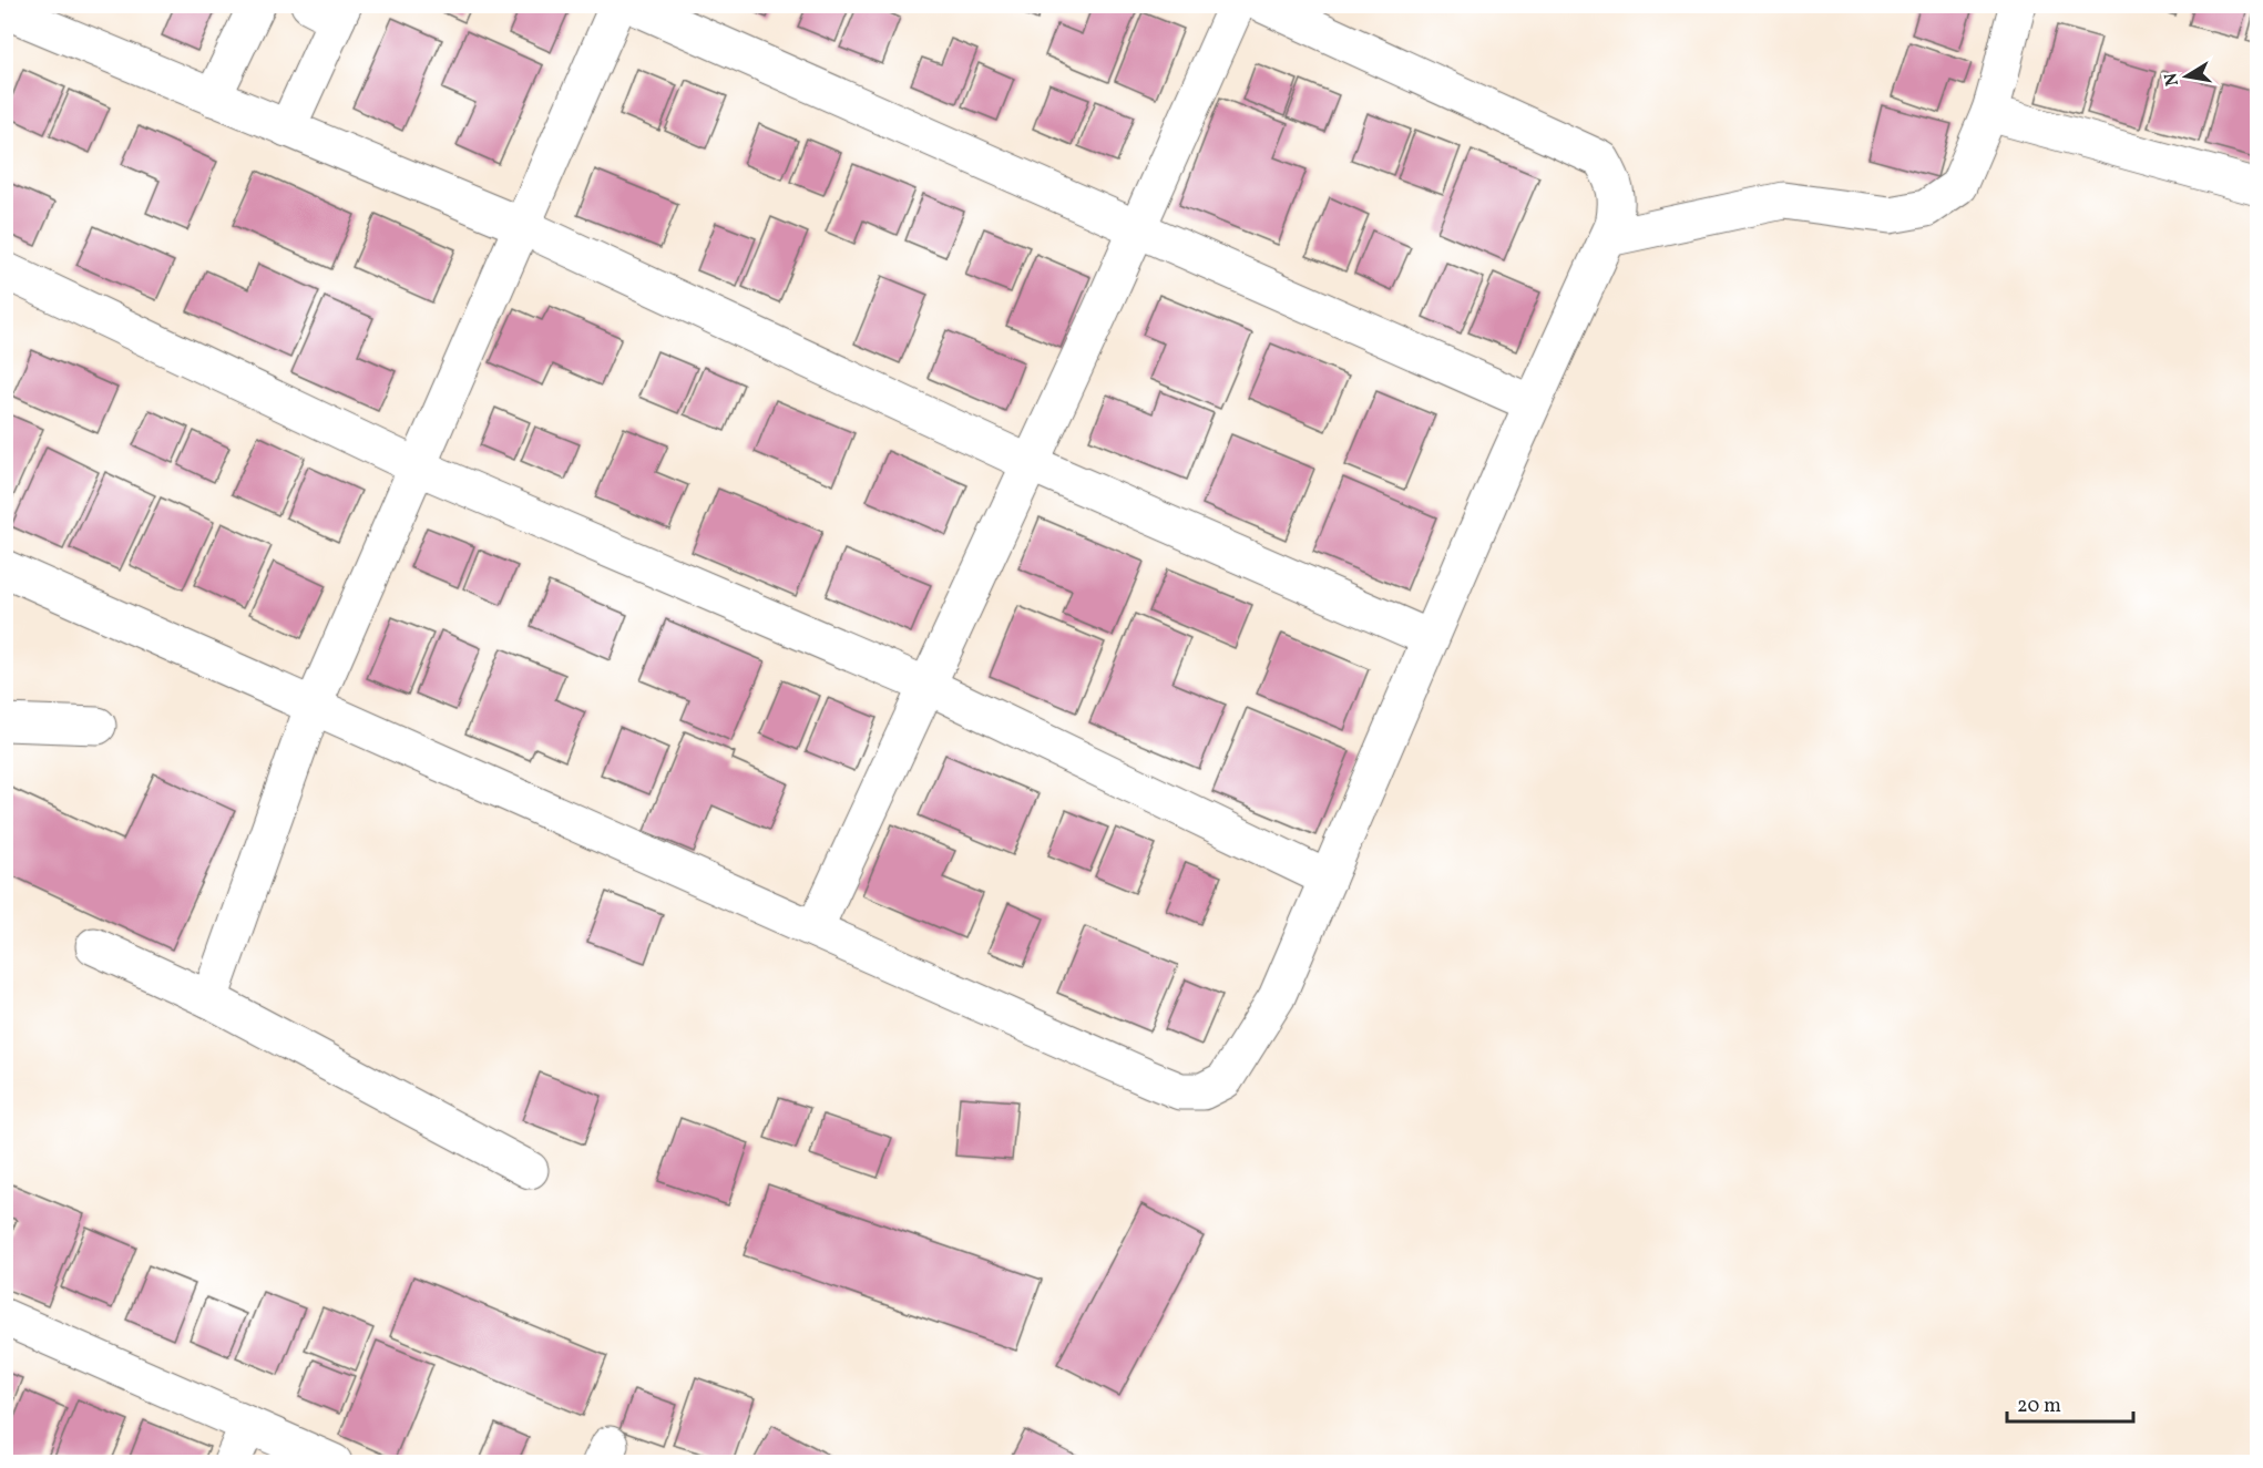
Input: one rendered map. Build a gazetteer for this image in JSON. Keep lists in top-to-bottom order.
{
  "scale_bar": "20 m",
  "north": "left"
}
